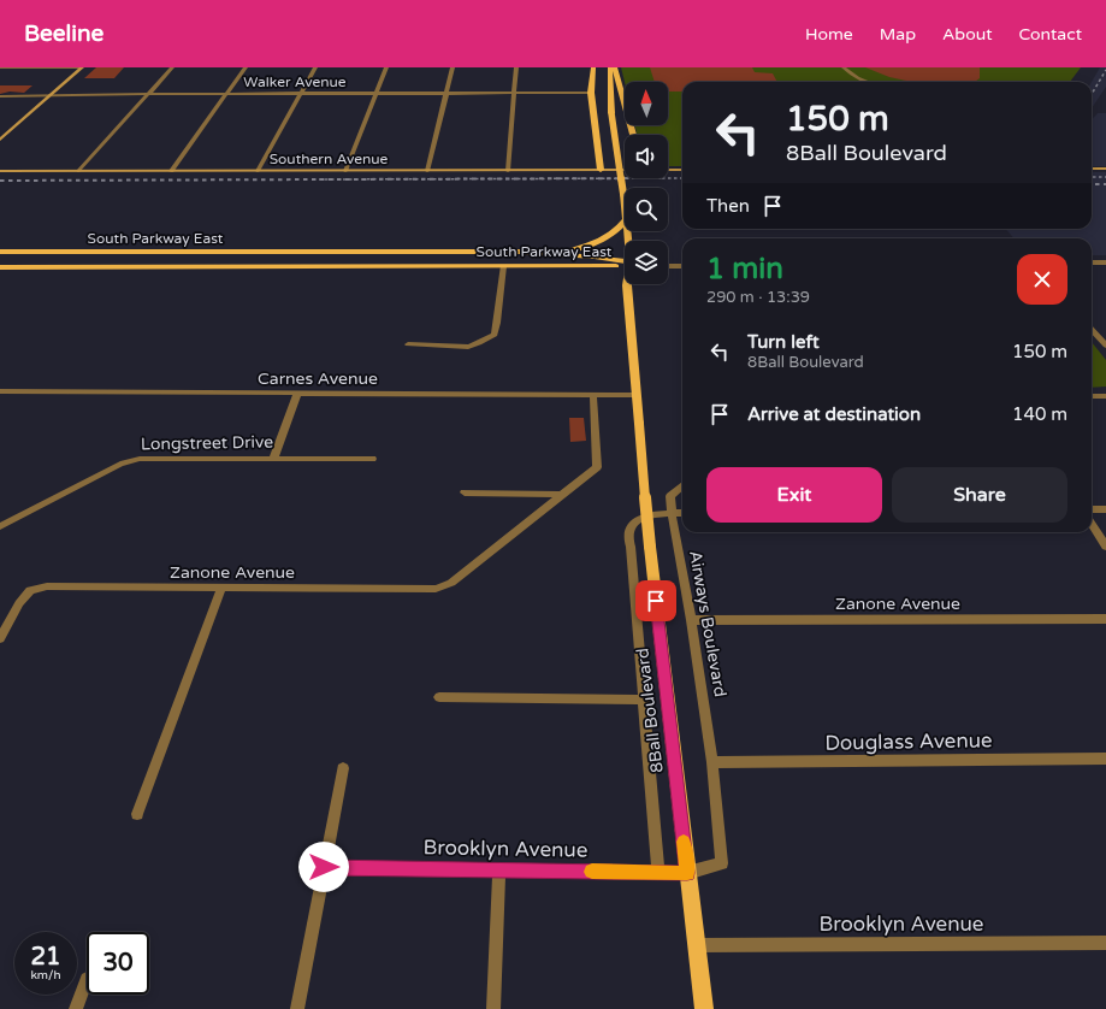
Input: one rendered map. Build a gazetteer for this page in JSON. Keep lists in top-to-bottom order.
{
  "streets": {
    "main road": ["Southern Avenue", "South Parkway East", "8Ball Boulevard"],
    "street": [
      "Walker Avenue",
      "Carnes Avenue",
      "Longstreet Drive",
      "Zanone Avenue",
      "Airways Boulevard",
      "Douglass Avenue",
      "Brooklyn Avenue"
    ]
  },
  "crossings": [
    ["Carnes Avenue", "8Ball Boulevard"],
    ["Zanone Avenue", "Airways Boulevard"],
    ["Airways Boulevard", "8Ball Boulevard"],
    ["Airways Boulevard", "Douglass Avenue"],
    ["Airways Boulevard", "Brooklyn Avenue"],
    ["8Ball Boulevard", "Brooklyn Avenue"]
  ],
  "north": "top",
  "page": {
    "header": "Beeline",
    "nav": [
      "Home",
      "Map",
      "About",
      "Contact"
    ],
    "turn": ["150 m", "8Ball Boulevard"],
    "then": "Then",
    "heading": ["1 min", "290 m · 13:39"],
    "list": [
      {
        "name": "Turn left",
        "note": "8Ball Boulevard",
        "value": "150 m"
      },
      {
        "name": "Arrive at destination",
        "value": "140 m"
      }
    ],
    "buttons": ["Exit", "Share"],
    "speed": "21 km/h",
    "limit": "30"
  }
}
